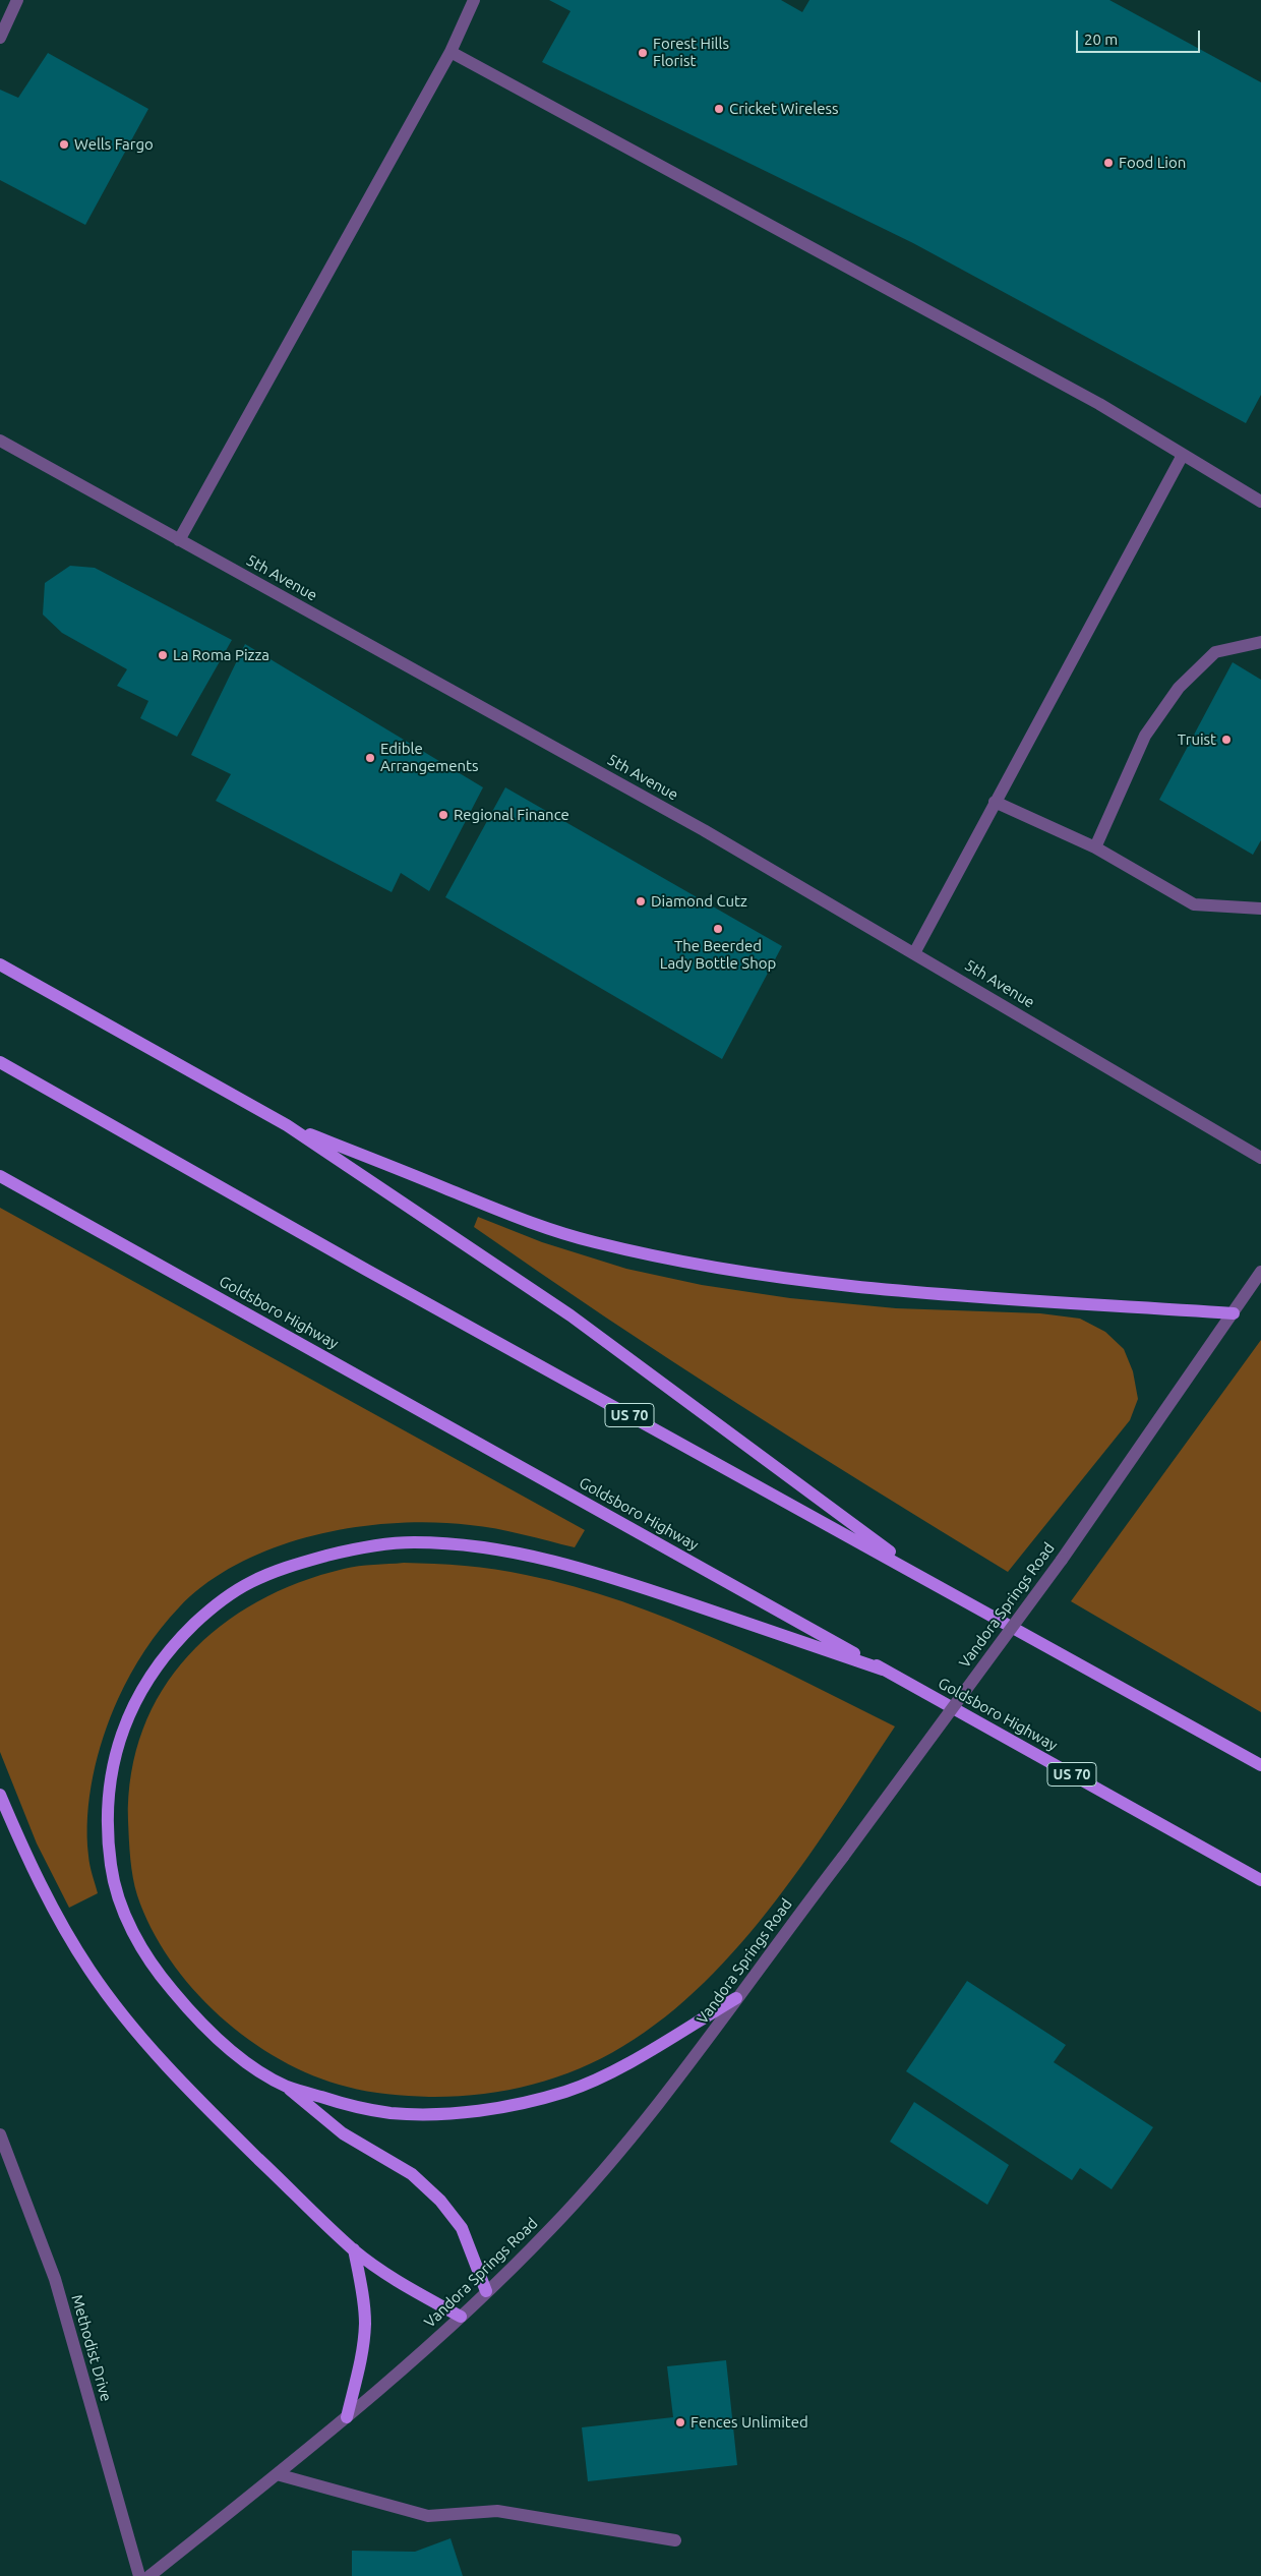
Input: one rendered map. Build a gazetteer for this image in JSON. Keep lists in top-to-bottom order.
{
  "streets": {
    "main road": ["Goldsboro Highway", "US 70"],
    "street": ["5th Avenue", "Vandora Springs Road", "Methodist Drive"]
  },
  "places": [
    "Forest Hills Florist",
    "Cricket Wireless",
    "Wells Fargo",
    "Food Lion",
    "La Roma Pizza",
    "Truist",
    "Edible Arrangements",
    "Regional Finance",
    "Diamond Cutz",
    "The Beerded Lady Bottle Shop",
    "Fences Unlimited"
  ],
  "scale_bar": "20 m"
}
